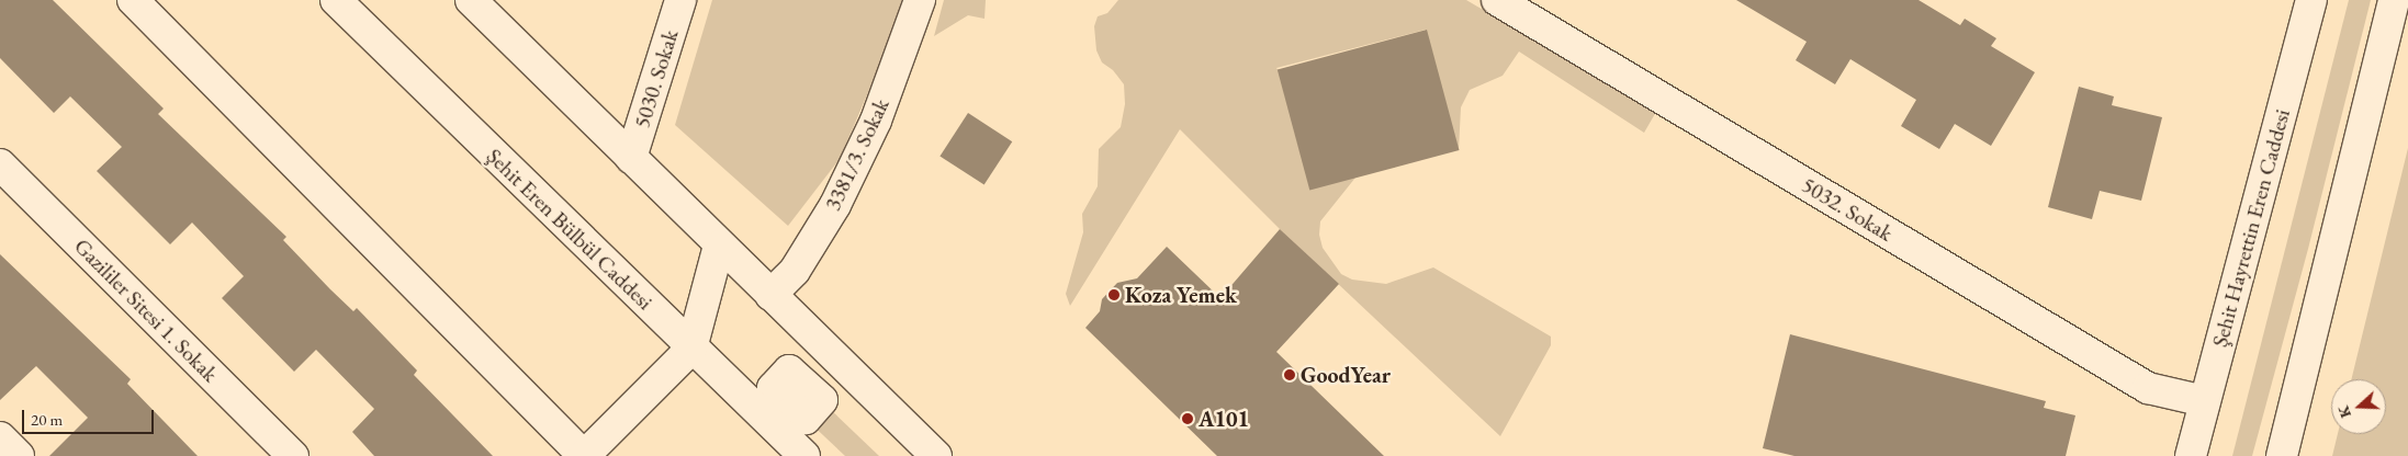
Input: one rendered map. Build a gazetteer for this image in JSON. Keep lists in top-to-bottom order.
{
  "streets": {
    "street": [
      "5030. Sokak",
      "3381/3. Sokak",
      "5032. Sokak",
      "Şehit Hayrettin Eren Caddesi",
      "Şehit Eren Bülbül Caddesi",
      "Gazililer Sitesi 1. Sokak"
    ]
  },
  "crossings": [
    ["5032. Sokak", "Şehit Hayrettin Eren Caddesi"]
  ],
  "places": ["Koza Yemek", "GoodYear", "A101"],
  "scale_bar": "20 m",
  "north": "left"
}
